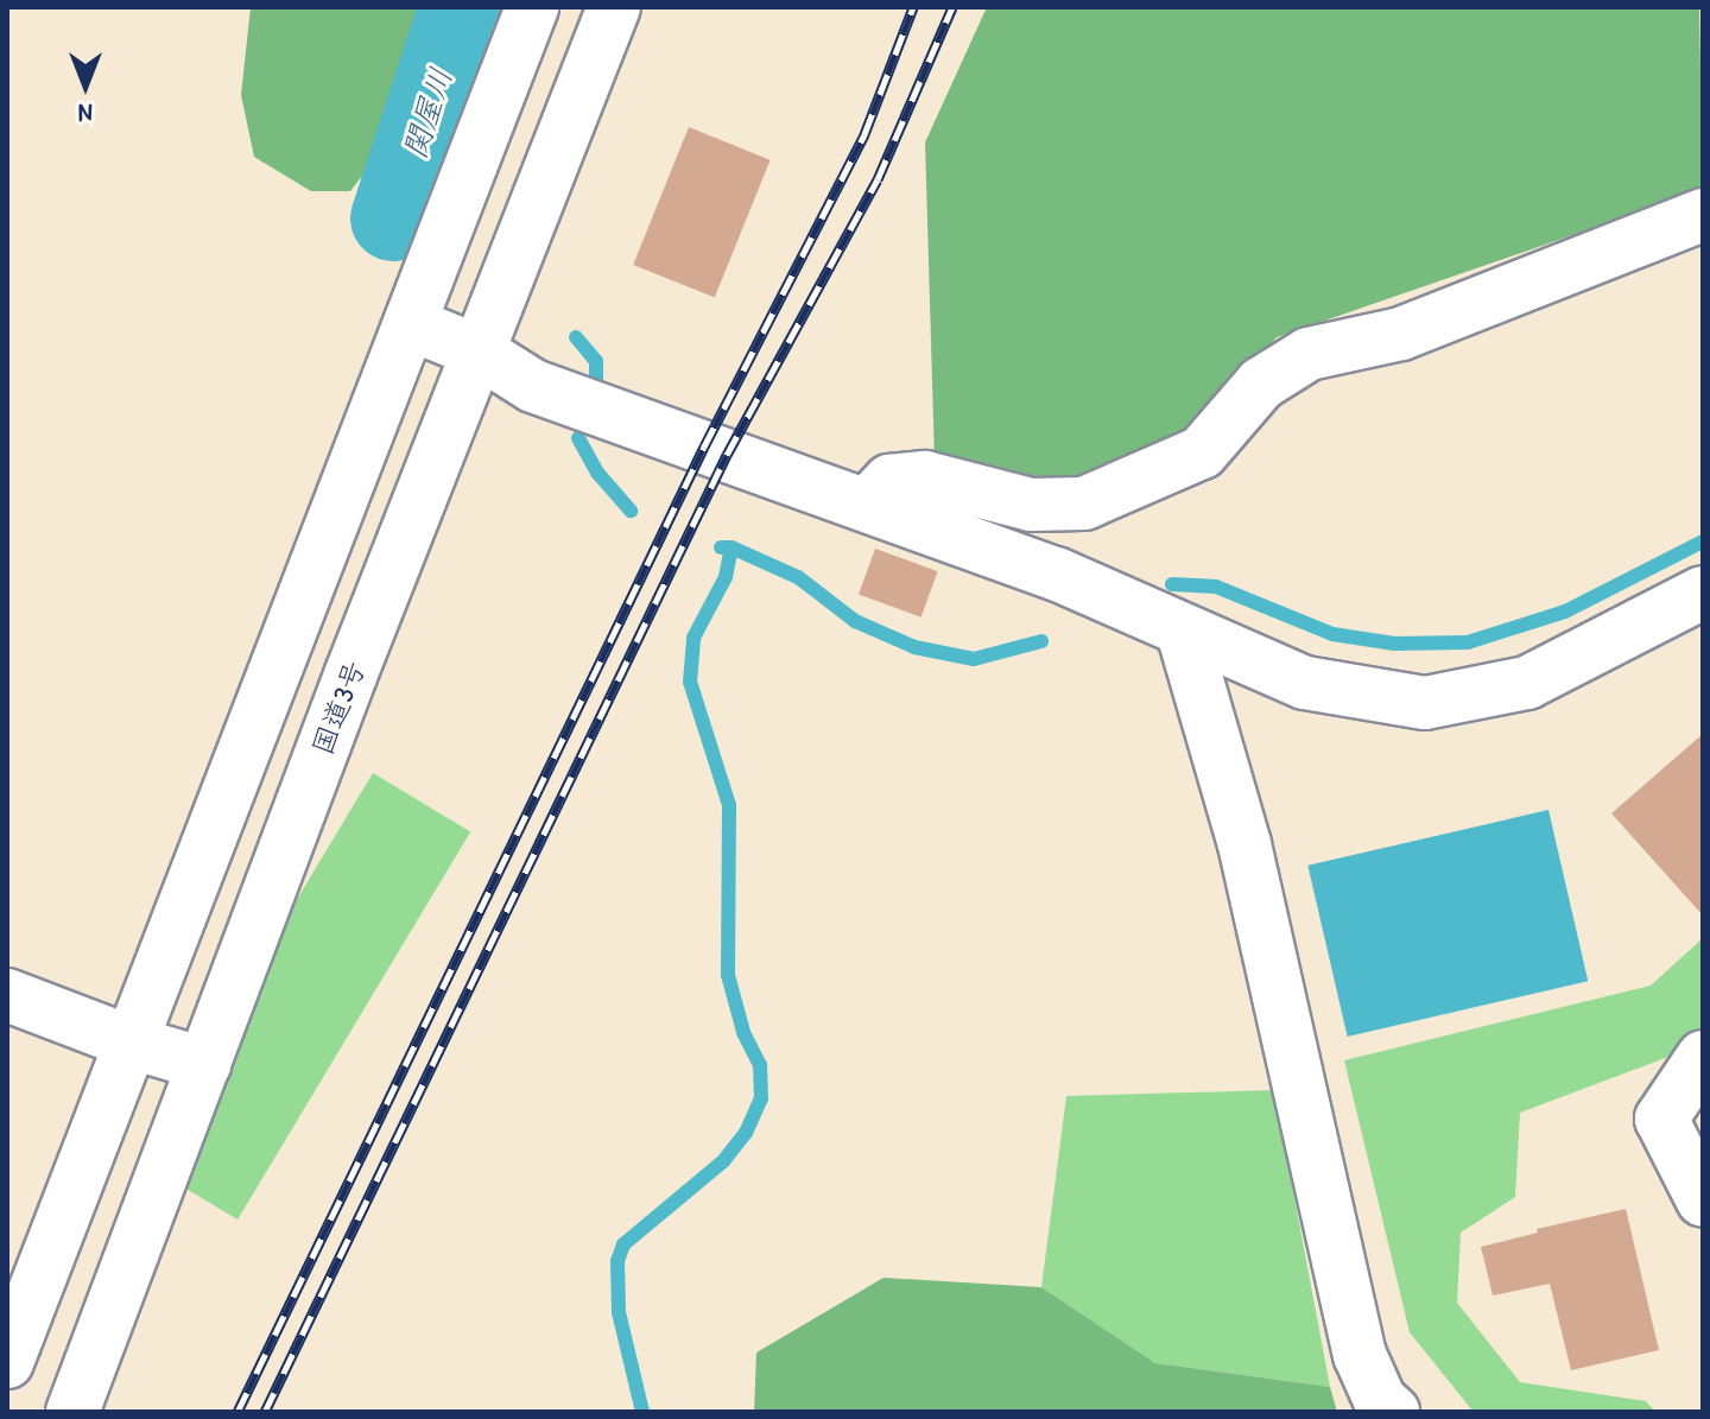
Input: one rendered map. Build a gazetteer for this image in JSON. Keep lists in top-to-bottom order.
{
  "streets": {
    "main road": ["国道3号"]
  },
  "water": ["関屋川"],
  "north": "bottom"
}
